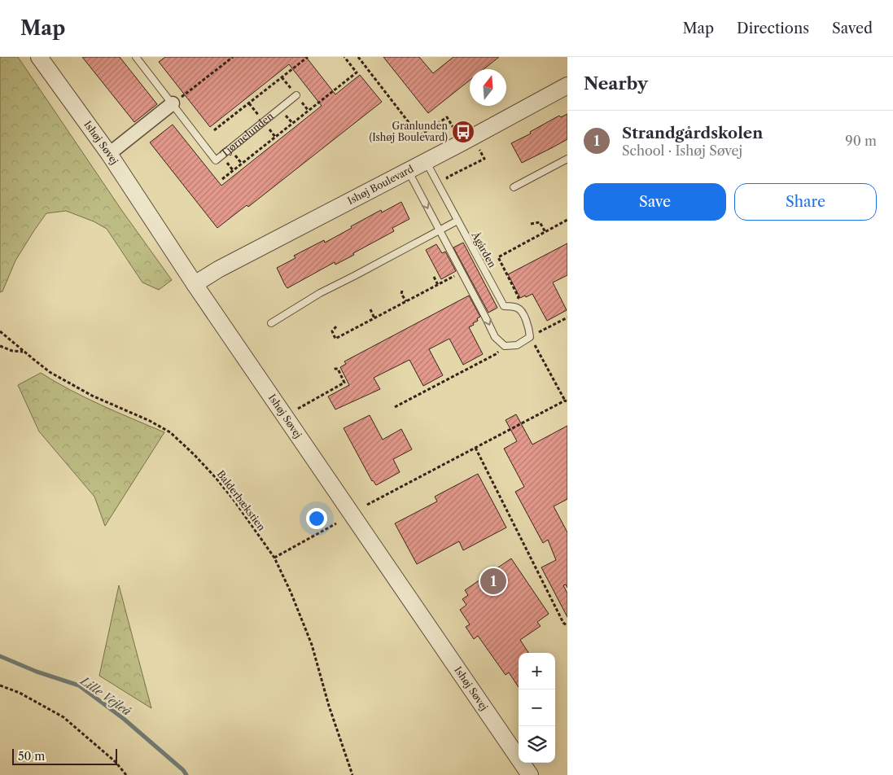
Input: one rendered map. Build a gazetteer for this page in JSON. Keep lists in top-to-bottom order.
{
  "streets": {
    "street": ["Ishøj Søvej", "Ishøj Boulevard"],
    "lane": ["Tjørnelunden", "Ågården"],
    "path": ["Balderbækstien"]
  },
  "crossings": [
    ["Ishøj Søvej", "Ishøj Boulevard"],
    ["Ishøj Boulevard", "Ågården"]
  ],
  "water": ["Lille Vejleå"],
  "places": {
    "bus stop": ["Granlunden (Ishøj Boulevard)"]
  },
  "scale_bar": "50 m",
  "north": "top",
  "page": {
    "header": "Map",
    "nav": ["Map", "Directions", "Saved"],
    "heading": "Nearby",
    "list": [
      {
        "mark": "1",
        "name": "Strandgårdskolen",
        "note": "School · Ishøj Søvej",
        "value": "90 m"
      }
    ],
    "buttons": ["Save", "Share"],
    "pins": "1",
    "map_buttons": ["+", "−"],
    "scale": "50 m"
  }
}
